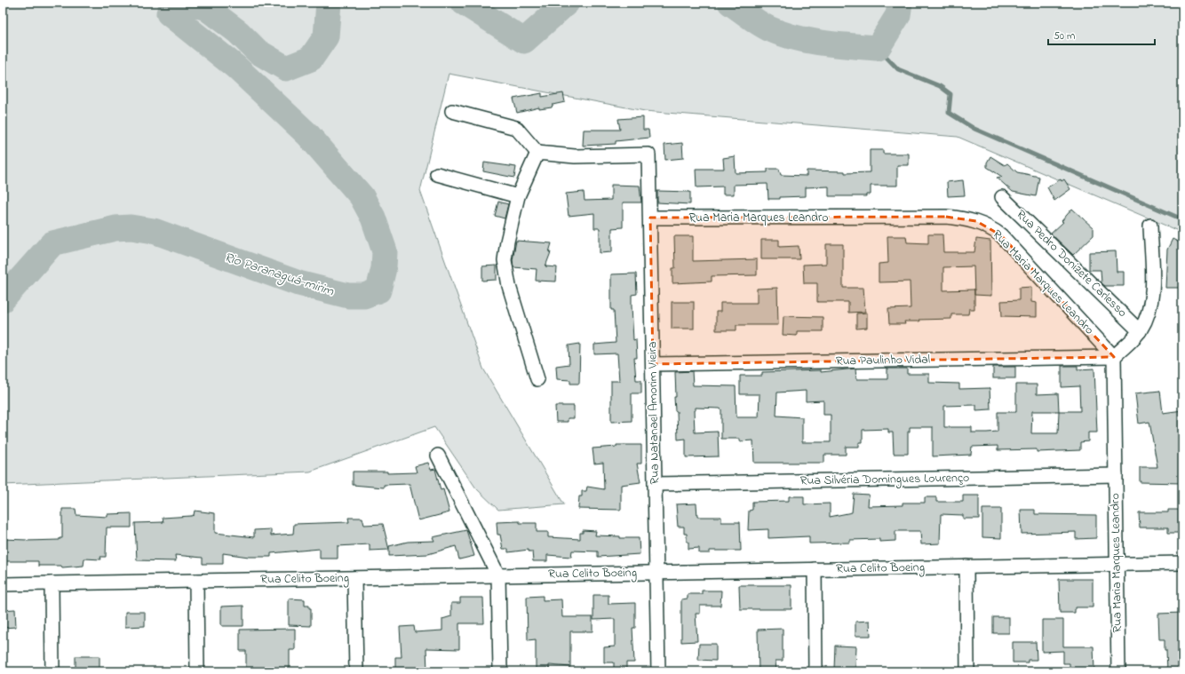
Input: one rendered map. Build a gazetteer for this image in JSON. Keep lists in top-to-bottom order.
{
  "streets": {
    "street": [
      "Rua Maria Marques Leandro",
      "Rua Pedro Donizete Carlesso",
      "Rua Paulinho Vidal",
      "Rua Natanael Amorim Vieira",
      "Rua Silvéria Domingues Lourenço",
      "Rua Celito Boeing"
    ]
  },
  "crossings": [
    ["Rua Maria Marques Leandro", "Rua Paulinho Vidal"],
    ["Rua Maria Marques Leandro", "Rua Natanael Amorim Vieira"],
    ["Rua Maria Marques Leandro", "Rua Silvéria Domingues Lourenço"],
    ["Rua Maria Marques Leandro", "Rua Celito Boeing"],
    ["Rua Paulinho Vidal", "Rua Natanael Amorim Vieira"],
    ["Rua Natanael Amorim Vieira", "Rua Silvéria Domingues Lourenço"],
    ["Rua Natanael Amorim Vieira", "Rua Celito Boeing"]
  ],
  "water": ["Rio Paranaguá-mirim"],
  "scale_bar": "50 m"
}
